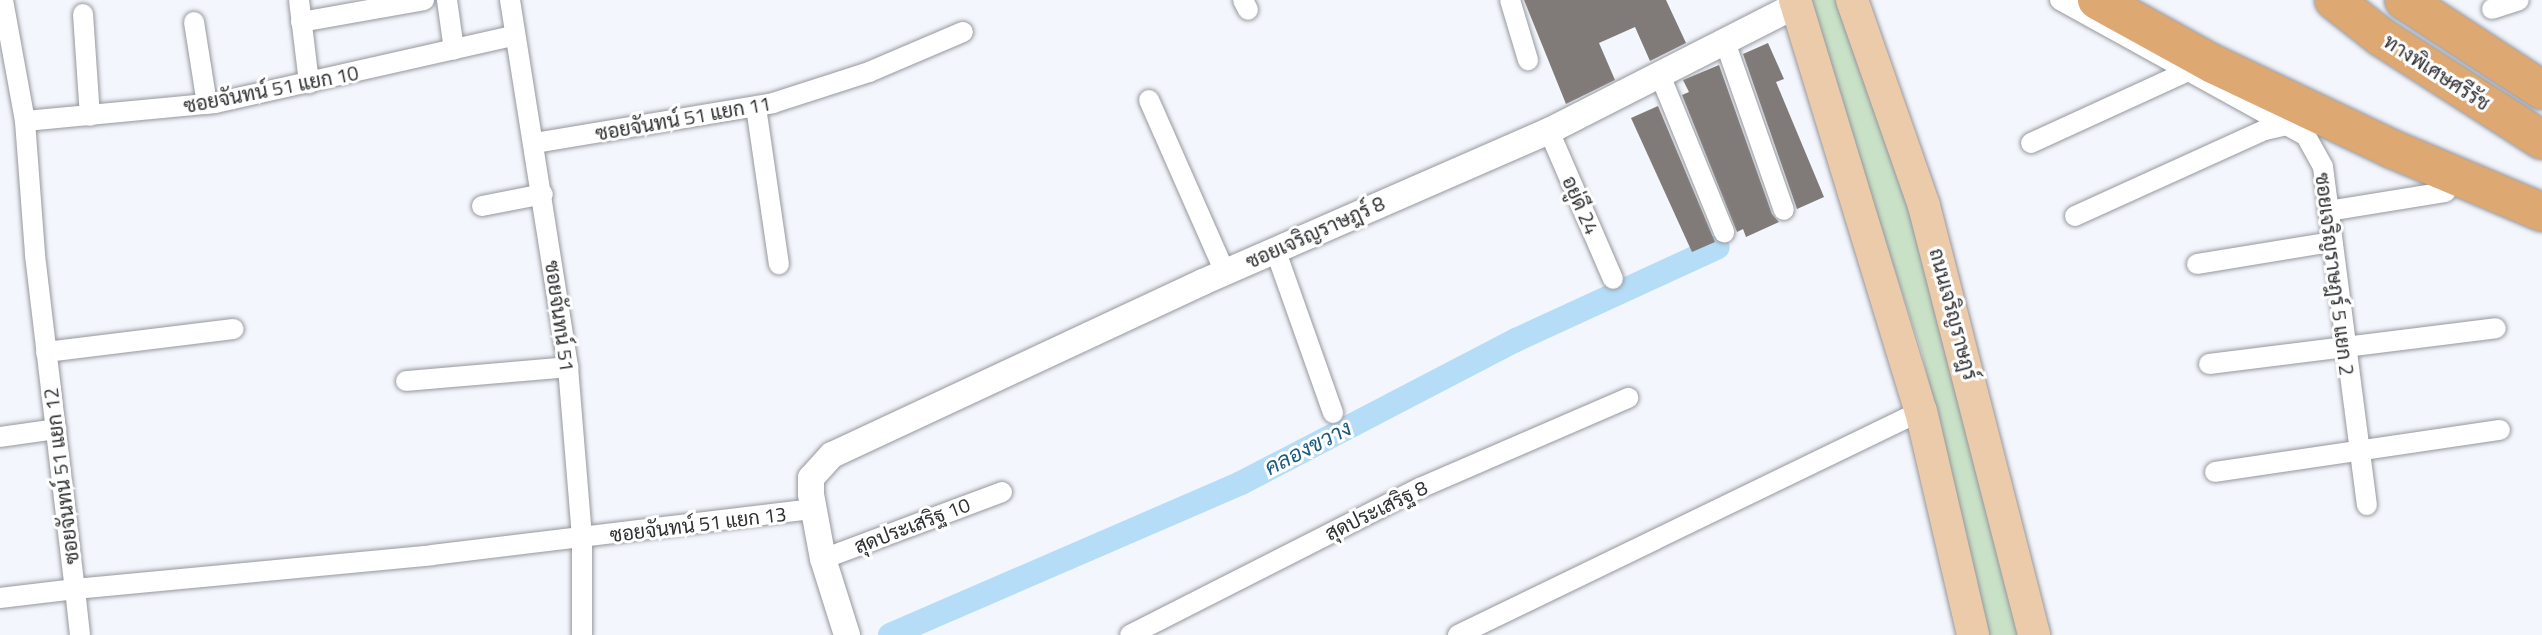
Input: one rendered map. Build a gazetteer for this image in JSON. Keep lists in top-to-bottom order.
{
  "streets": {
    "highway": ["ทางพิเศษศรีรัช"],
    "main road": ["ถนนเจริญราษฎร์"],
    "street": [
      "ซอยจันทน์ 51 แยก 10",
      "ซอยจันทน์ 51 แยก 11",
      "อยู่ดี 24",
      "ซอยเจริญราษฎร์ 8",
      "ซอยเจริญราษฎร์ 5 แยก 2",
      "ซอยจันทน์ 51",
      "ซอยจันทน์ 51 แยก 12",
      "สุดประเสริฐ 8",
      "ซอยจันทน์ 51 แยก 13",
      "สุดประเสริฐ 10"
    ]
  },
  "crossings": [
    ["ซอยจันทน์ 51 แยก 10", "ซอยจันทน์ 51"],
    ["ซอยจันทน์ 51 แยก 10", "ซอยจันทน์ 51 แยก 12"],
    ["ซอยจันทน์ 51 แยก 11", "ซอยจันทน์ 51"],
    ["อยู่ดี 24", "ซอยเจริญราษฎร์ 8"],
    ["ซอยเจริญราษฎร์ 8", "ซอยจันทน์ 51 แยก 13"],
    ["ซอยจันทน์ 51", "ซอยจันทน์ 51 แยก 12"],
    ["ซอยจันทน์ 51", "ซอยจันทน์ 51 แยก 13"],
    ["ซอยจันทน์ 51 แยก 12", "ซอยจันทน์ 51 แยก 13"]
  ],
  "water": ["คลองขวาง"]
}
